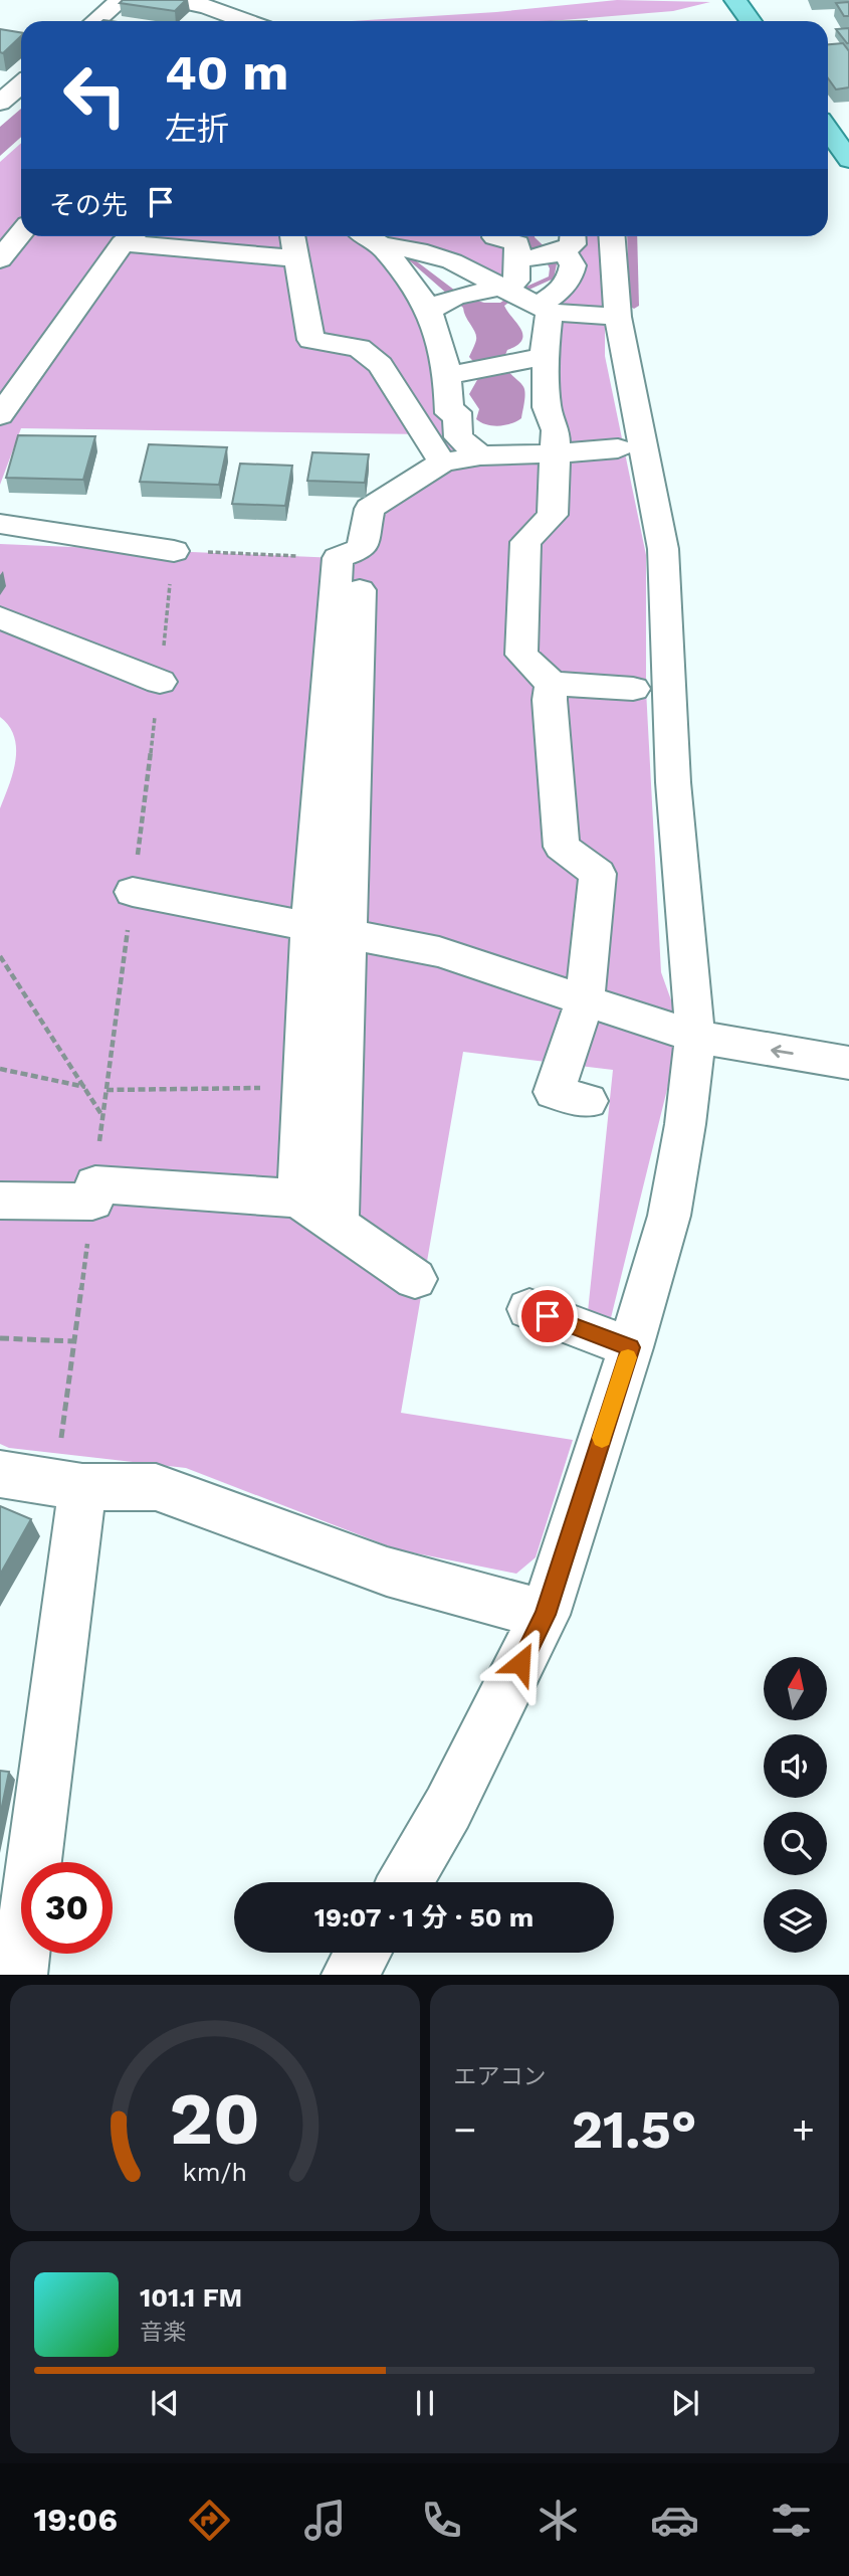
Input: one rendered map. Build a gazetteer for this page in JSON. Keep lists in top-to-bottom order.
{
  "north": "top",
  "page": {
    "turn": ["40 m", "左折"],
    "then": "その先",
    "limit": "30",
    "trip": "19:07 · 1 分 · 50 m",
    "tile": "エアコン",
    "heat": ["−", "21.5°", "+"],
    "song": ["101.1 FM", "音楽"],
    "tabs": "19:06",
    "gauge": ["20", "km/h"]
  }
}
